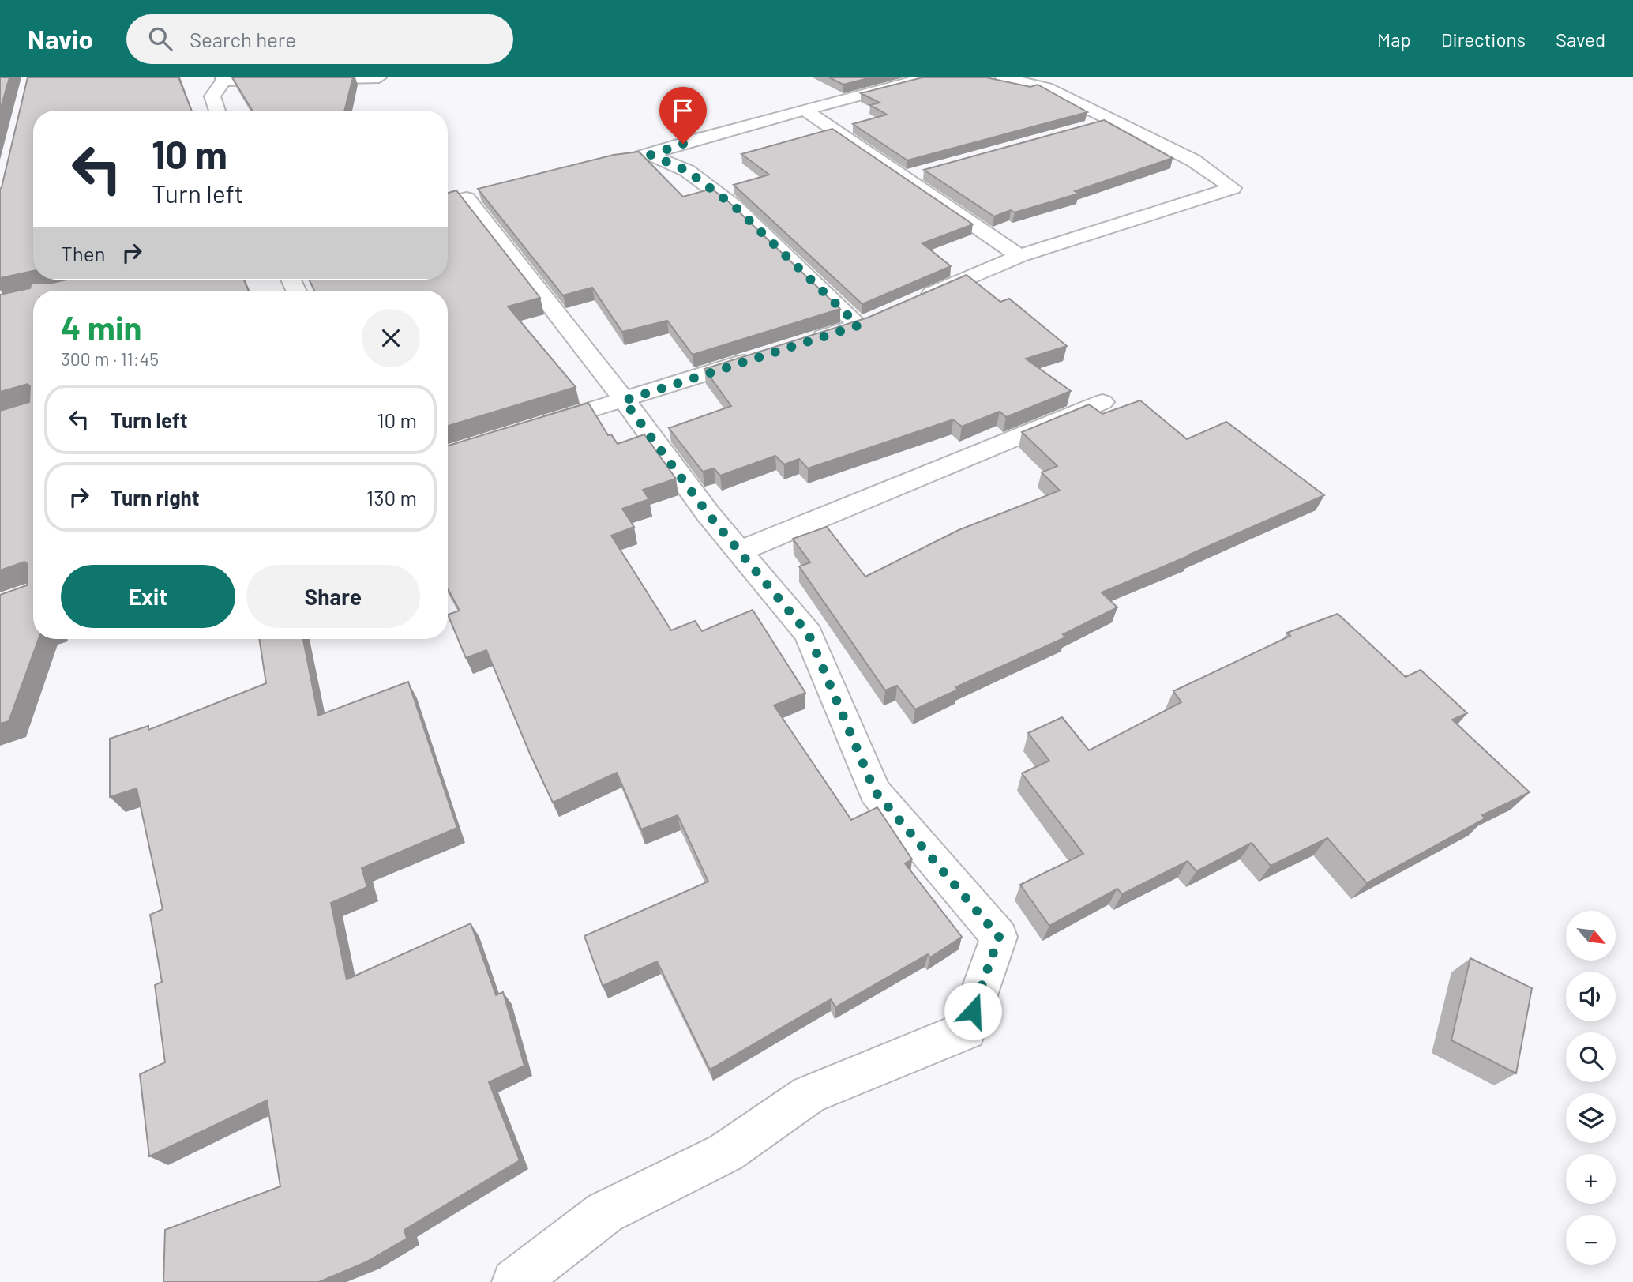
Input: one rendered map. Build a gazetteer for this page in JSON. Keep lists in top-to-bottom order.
{
  "north": "bottom right",
  "page": {
    "header": "Navio",
    "search": "Search here",
    "nav": ["Map", "Directions", "Saved"],
    "turn": ["10 m", "Turn left"],
    "then": "Then",
    "heading": ["4 min", "300 m · 11:45"],
    "list": [
      {
        "name": "Turn left",
        "value": "10 m"
      },
      {
        "name": "Turn right",
        "value": "130 m"
      }
    ],
    "buttons": ["Exit", "Share"],
    "map_buttons": ["+", "−"]
  }
}
